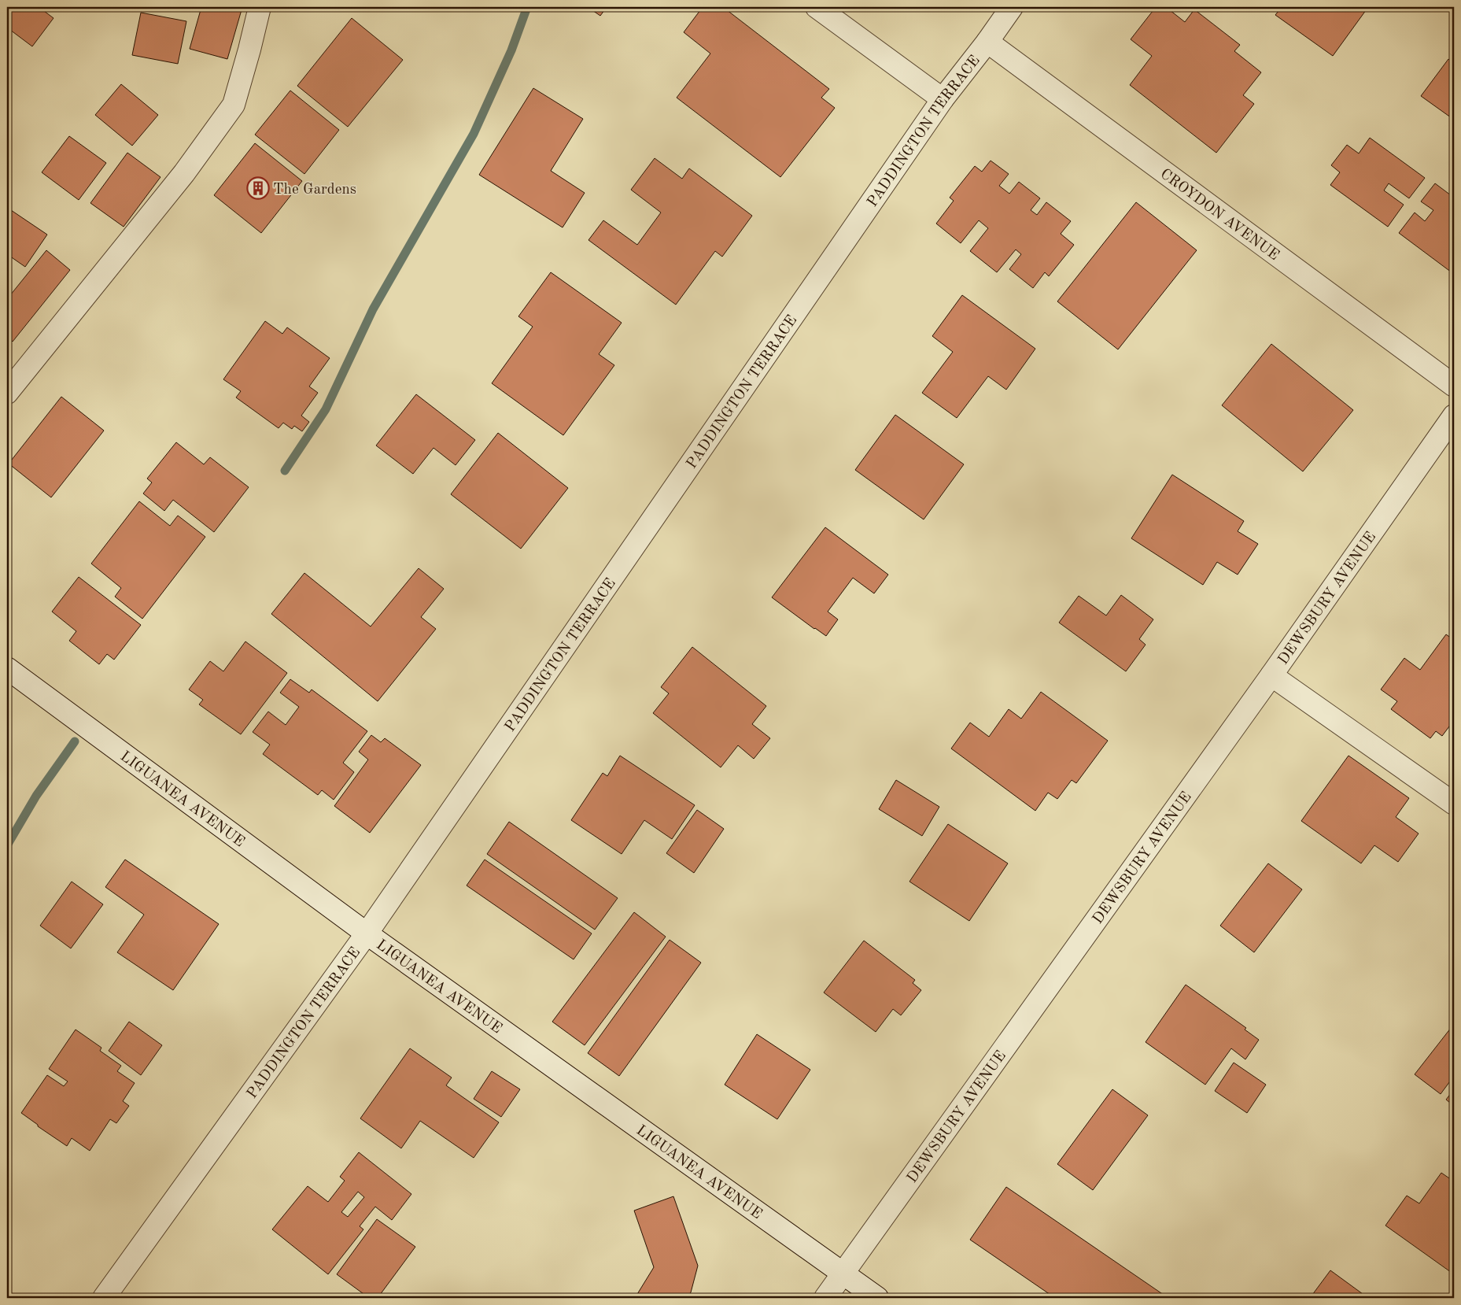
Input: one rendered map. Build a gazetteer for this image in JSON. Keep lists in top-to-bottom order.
{
  "streets": {
    "street": [
      "PADDINGTON TERRACE",
      "CROYDON AVENUE",
      "DEWSBURY AVENUE",
      "LIGUANEA AVENUE"
    ]
  },
  "crossings": [
    ["PADDINGTON TERRACE", "CROYDON AVENUE"],
    ["PADDINGTON TERRACE", "LIGUANEA AVENUE"],
    ["DEWSBURY AVENUE", "LIGUANEA AVENUE"]
  ],
  "places": {
    "building": ["The Gardens"]
  }
}
